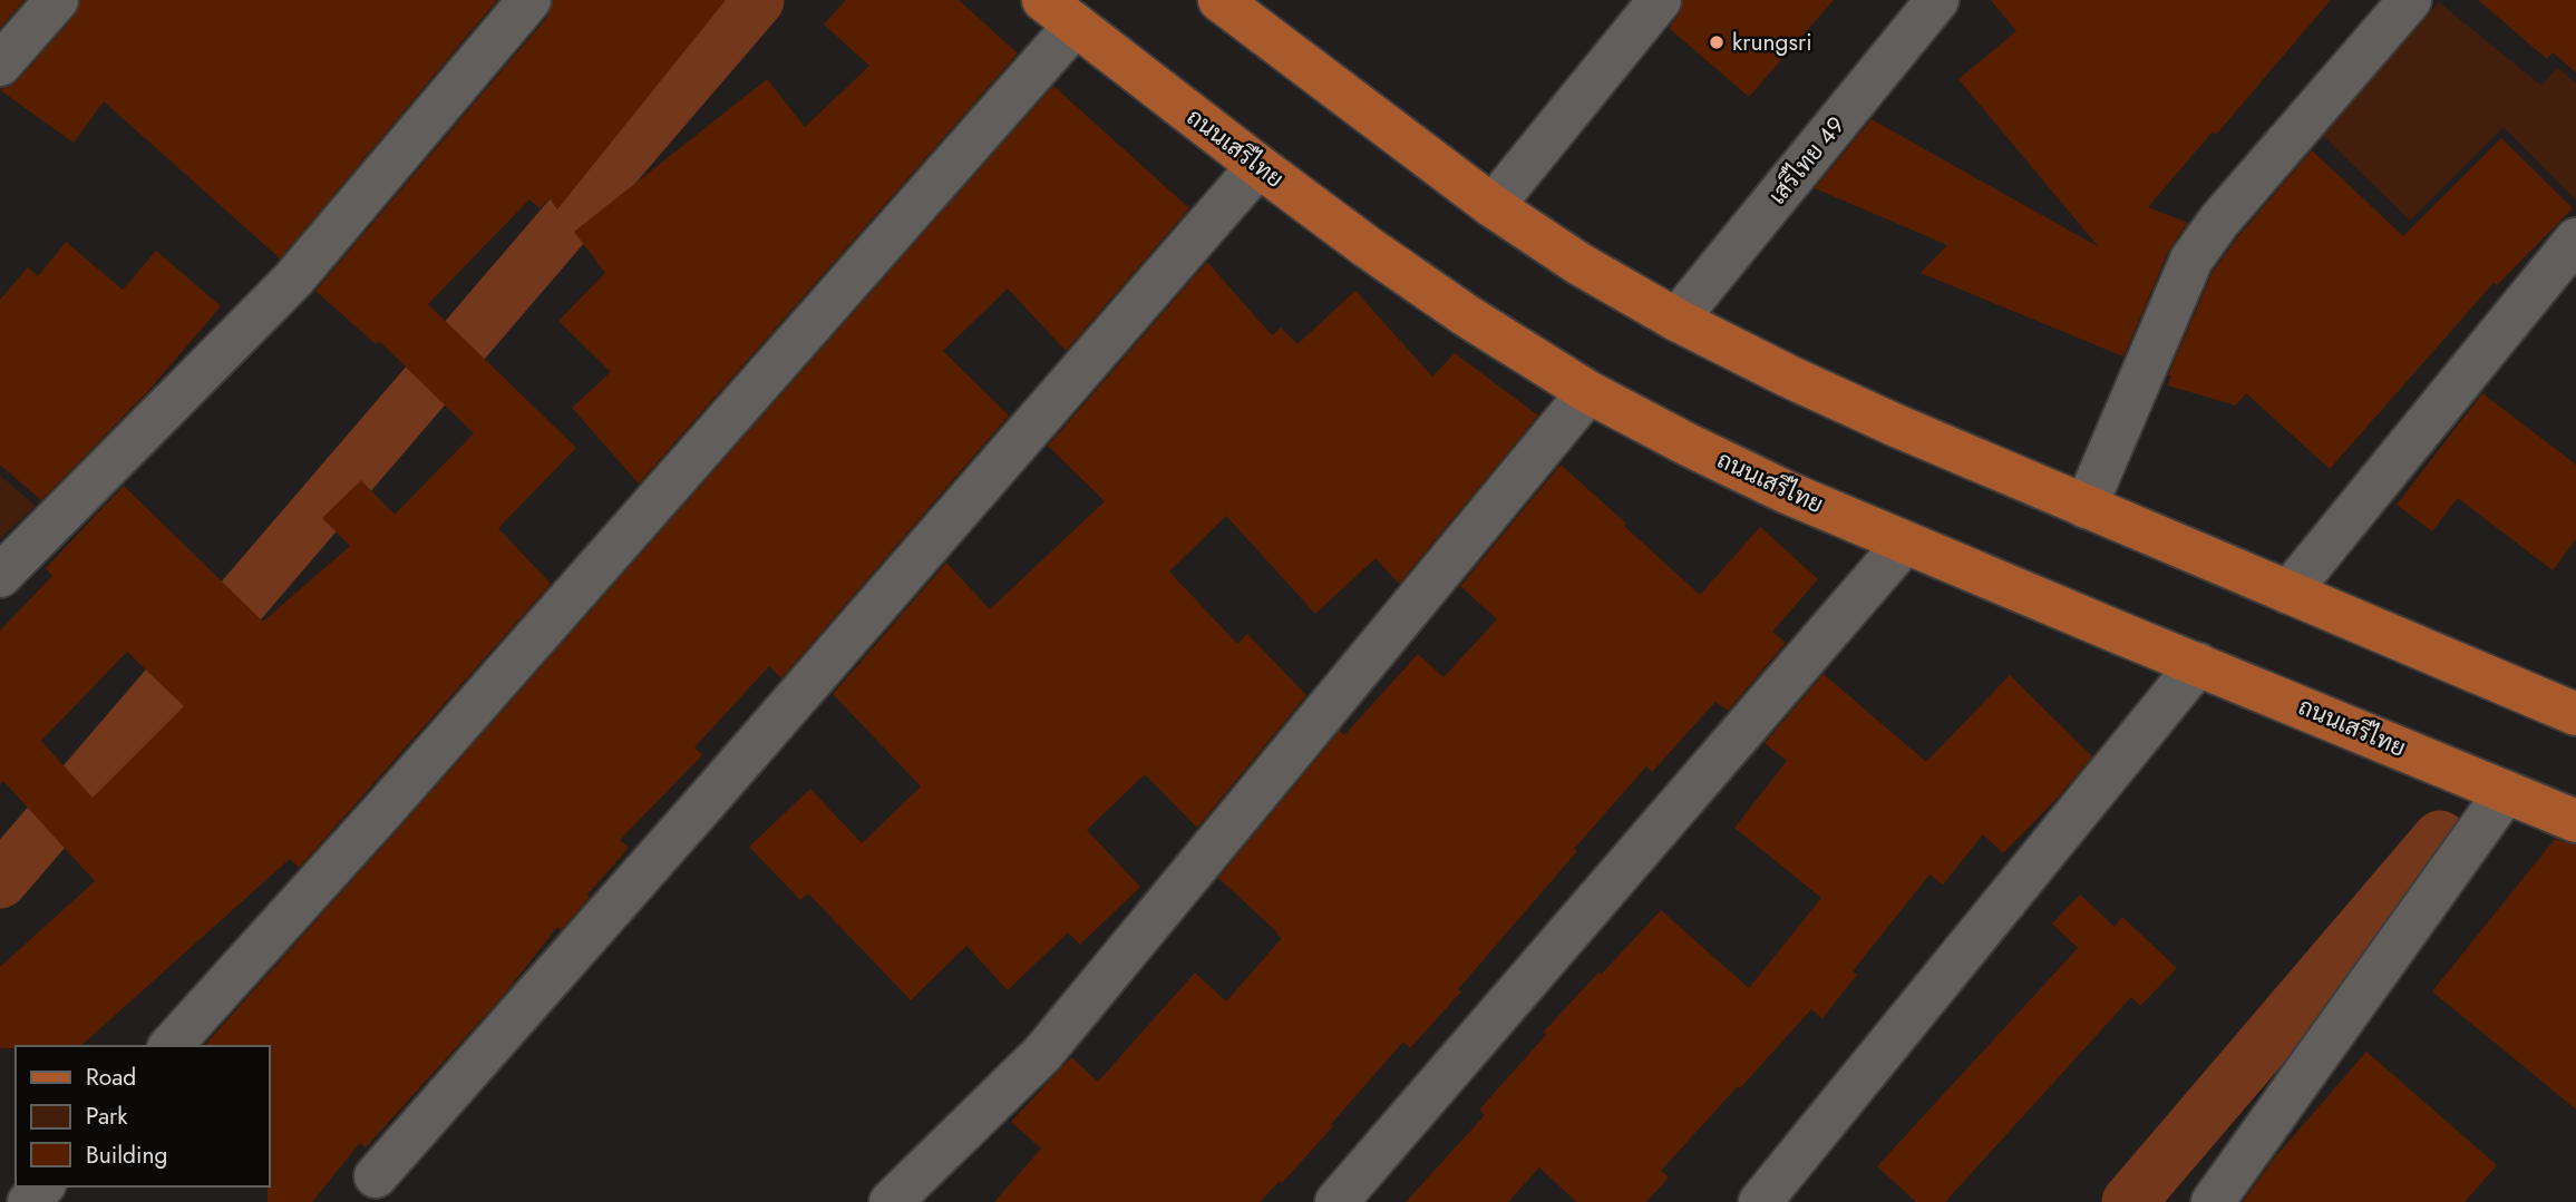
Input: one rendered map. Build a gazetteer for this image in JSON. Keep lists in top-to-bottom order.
{
  "streets": {
    "main road": ["ถนนเสรีไทย"],
    "street": ["เสรีไทย 49"]
  },
  "places": ["krungsri"],
  "legend": ["Road", "Park", "Building"]
}
